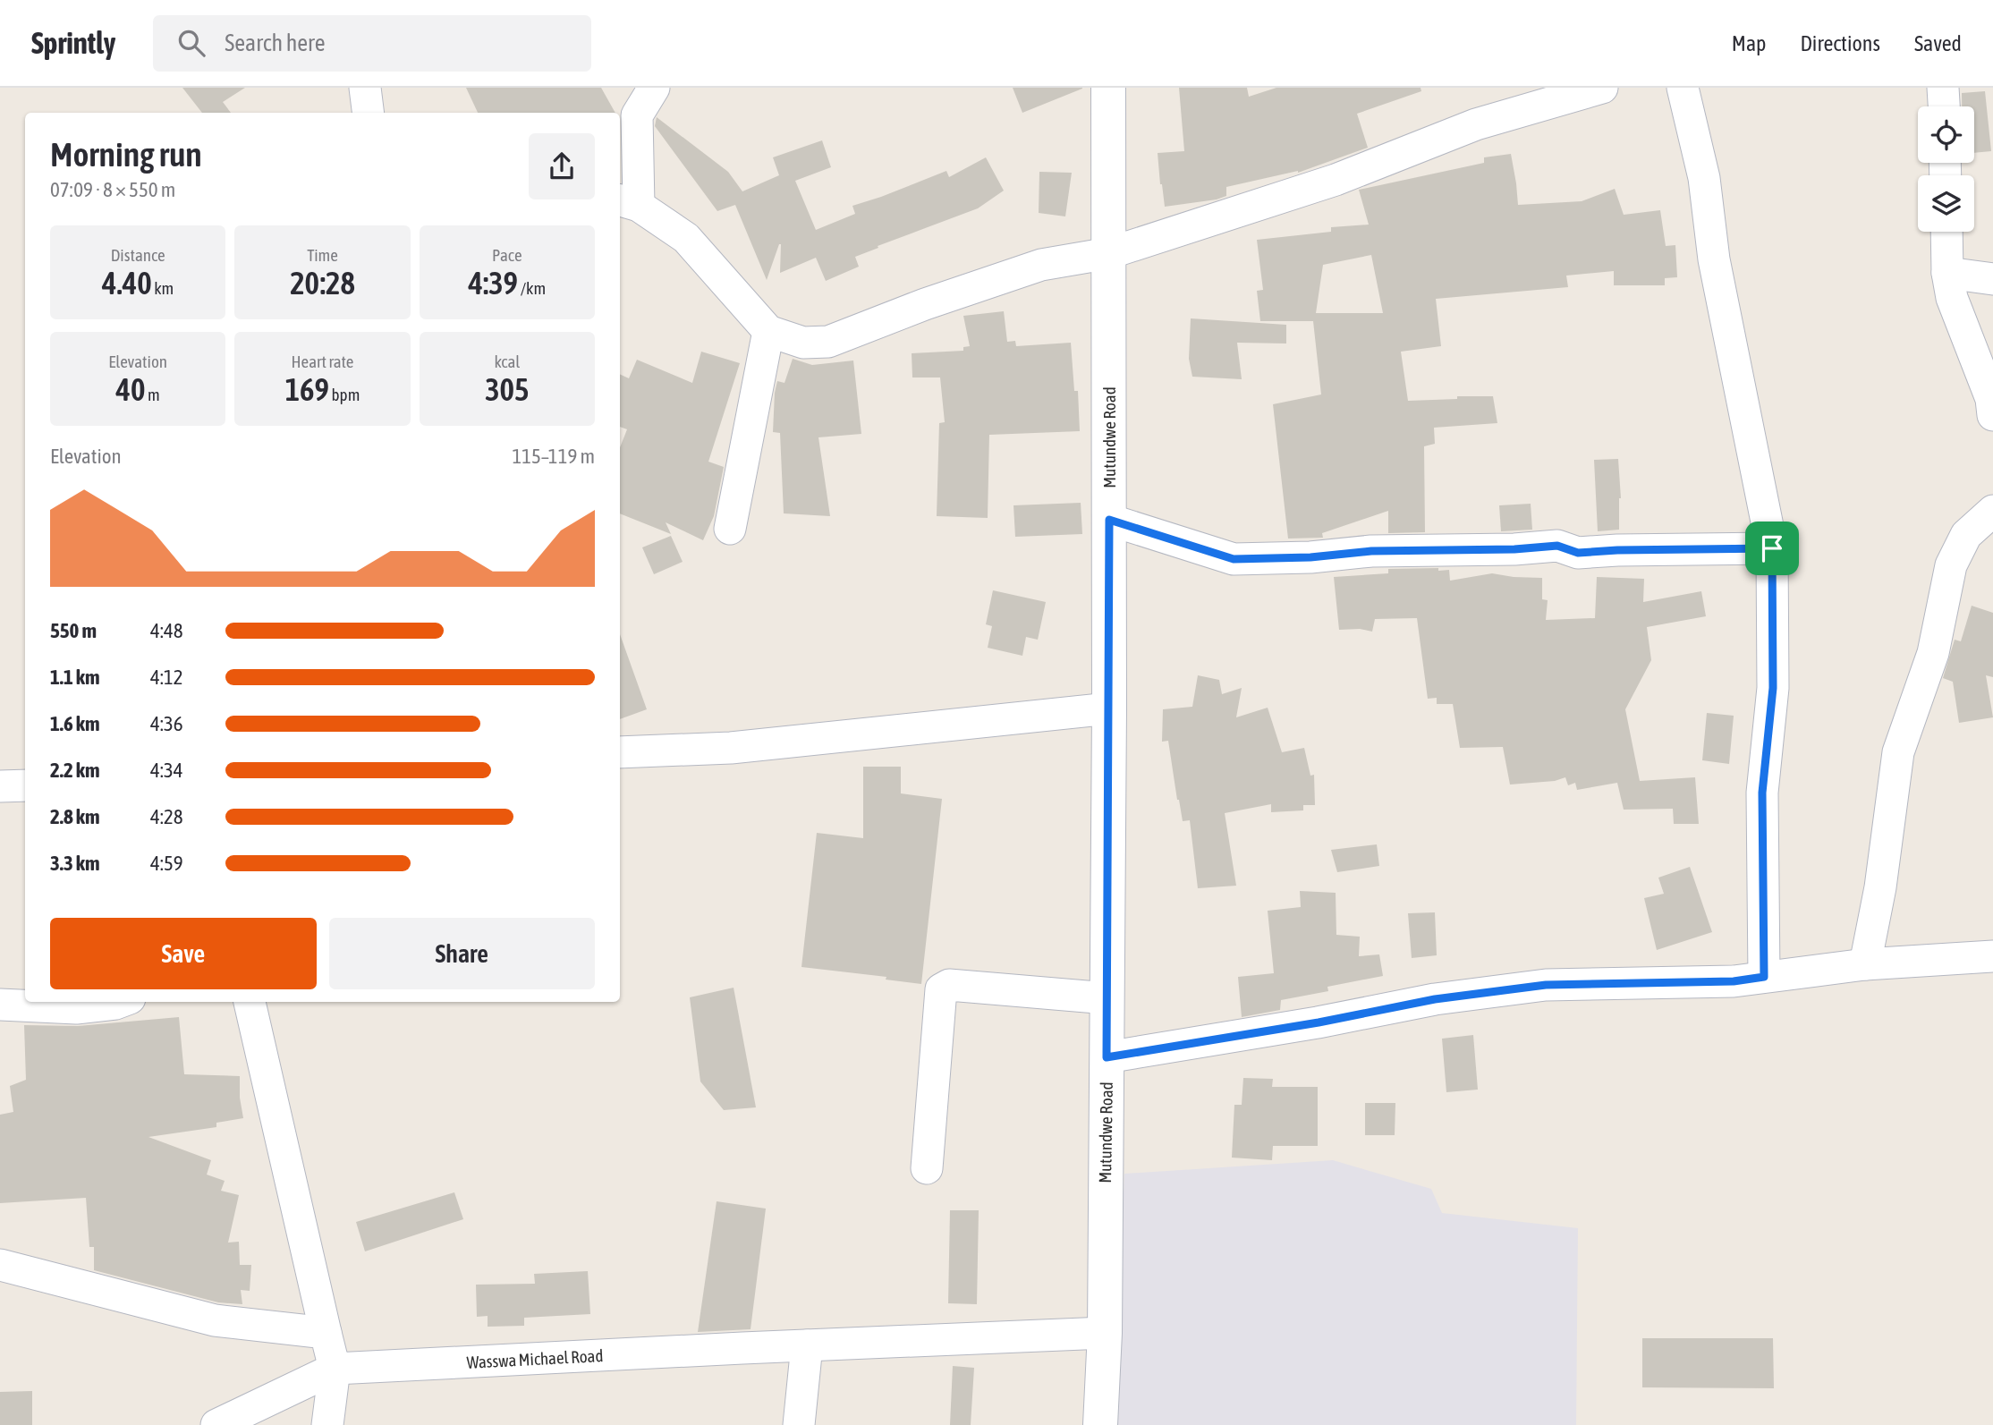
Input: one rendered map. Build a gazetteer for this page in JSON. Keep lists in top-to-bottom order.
{
  "streets": {
    "main road": ["Mutundwe Road"],
    "street": ["Wasswa Michael Road"]
  },
  "crossings": [
    ["Mutundwe Road", "Wasswa Michael Road"]
  ],
  "page": {
    "header": "Sprintly",
    "search": "Search here",
    "nav": ["Map", "Directions", "Saved"],
    "heading": ["Morning run", "07:09 · 8 × 550 m"],
    "stats": [
      ["Distance", "4.40 km"],
      ["Time", "20:28"],
      ["Pace", "4:39 /km"],
      ["Elevation", "40 m"],
      ["Heart rate", "169 bpm"],
      ["kcal", "305"]
    ],
    "chart": ["Elevation", "115–119 m"],
    "list": [
      {
        "name": "550 m",
        "note": "4:48"
      },
      {
        "name": "1.1 km",
        "note": "4:12"
      },
      {
        "name": "1.6 km",
        "note": "4:36"
      },
      {
        "name": "2.2 km",
        "note": "4:34"
      },
      {
        "name": "2.8 km",
        "note": "4:28"
      },
      {
        "name": "3.3 km",
        "note": "4:59"
      }
    ],
    "buttons": ["Save", "Share"]
  }
}
